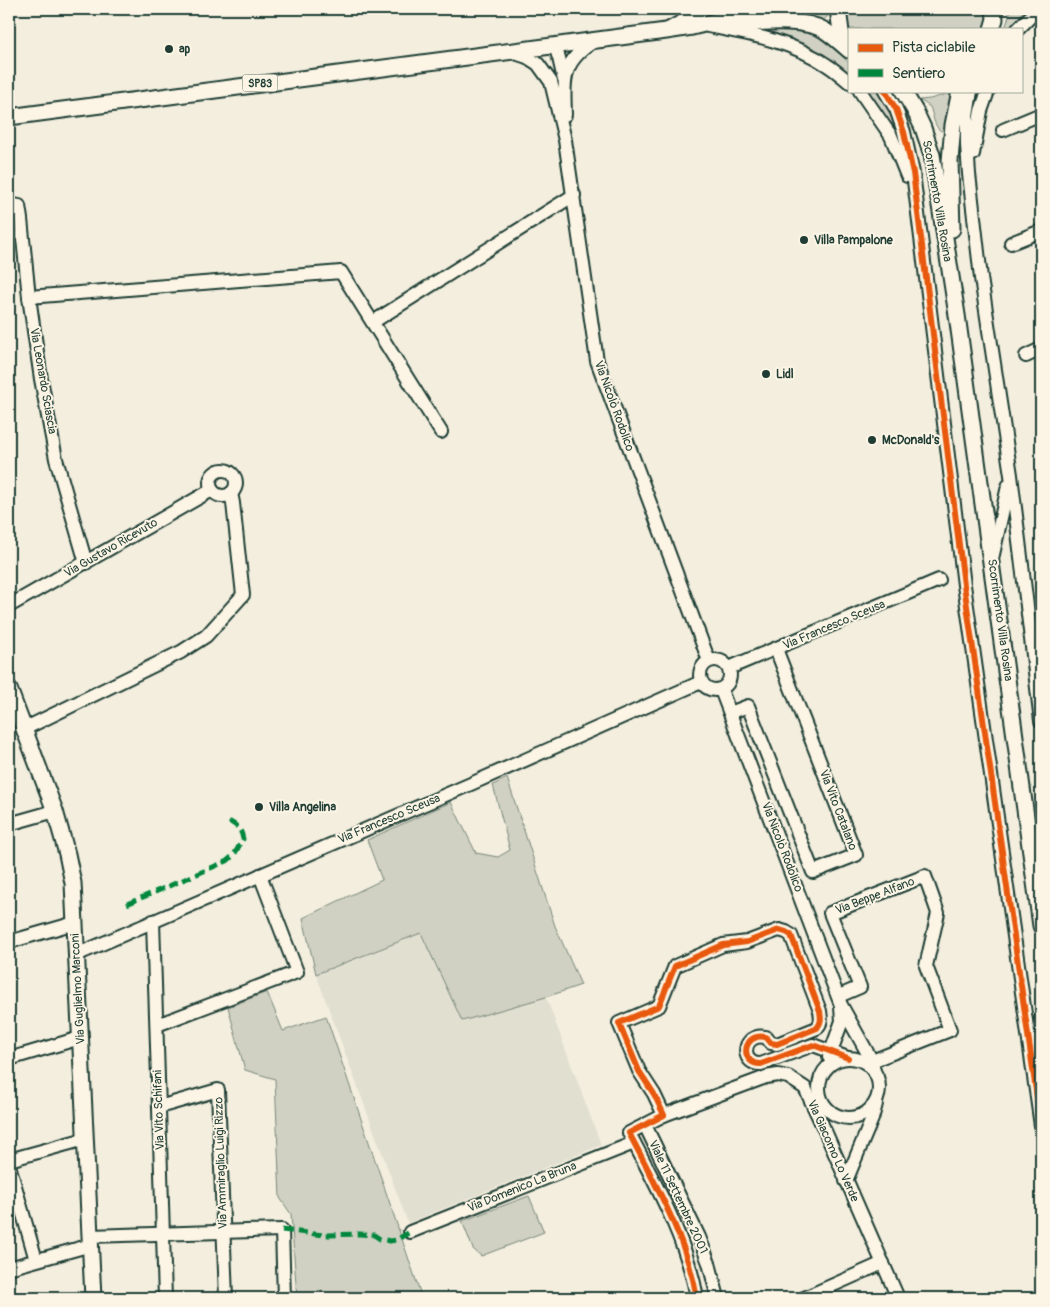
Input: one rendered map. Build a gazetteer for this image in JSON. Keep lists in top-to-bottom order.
{
  "streets": {
    "main road": ["SP83", "Scorrimento Villa Rosina", "Via Guglielmo Marconi"],
    "street": [
      "Via Leonardo Sciascia",
      "Via Nicolò Rodolico",
      "Via Gustavo Ricevuto",
      "Via Francesco Sceusa",
      "Via Vito Catalano",
      "Via Beppe Alfano",
      "Via Vito Schifani",
      "Via Giacomo Lo Verde",
      "Via Ammiraglio Luigi Rizzo",
      "Via Domenico La Bruna",
      "Viale 11 Settembre 2001"
    ]
  },
  "crossings": [
    ["SP83", "Via Nicolò Rodolico"],
    ["Via Leonardo Sciascia", "Via Gustavo Ricevuto"],
    ["Via Nicolò Rodolico", "Via Francesco Sceusa"],
    ["Via Nicolò Rodolico", "Via Vito Catalano"],
    ["Via Nicolò Rodolico", "Via Beppe Alfano"],
    ["Via Francesco Sceusa", "Via Vito Catalano"],
    ["Via Francesco Sceusa", "Via Guglielmo Marconi"],
    ["Via Francesco Sceusa", "Via Vito Schifani"],
    ["Via Vito Schifani", "Via Ammiraglio Luigi Rizzo"],
    ["Via Giacomo Lo Verde", "Via Domenico La Bruna"],
    ["Via Giacomo Lo Verde", "Viale 11 Settembre 2001"],
    ["Via Domenico La Bruna", "Viale 11 Settembre 2001"]
  ],
  "places": [
    "ap",
    "Villa Pampalone",
    "Lidl",
    "McDonald's",
    "Villa Angelina"
  ],
  "legend": ["Pista ciclabile", "Sentiero"]
}
